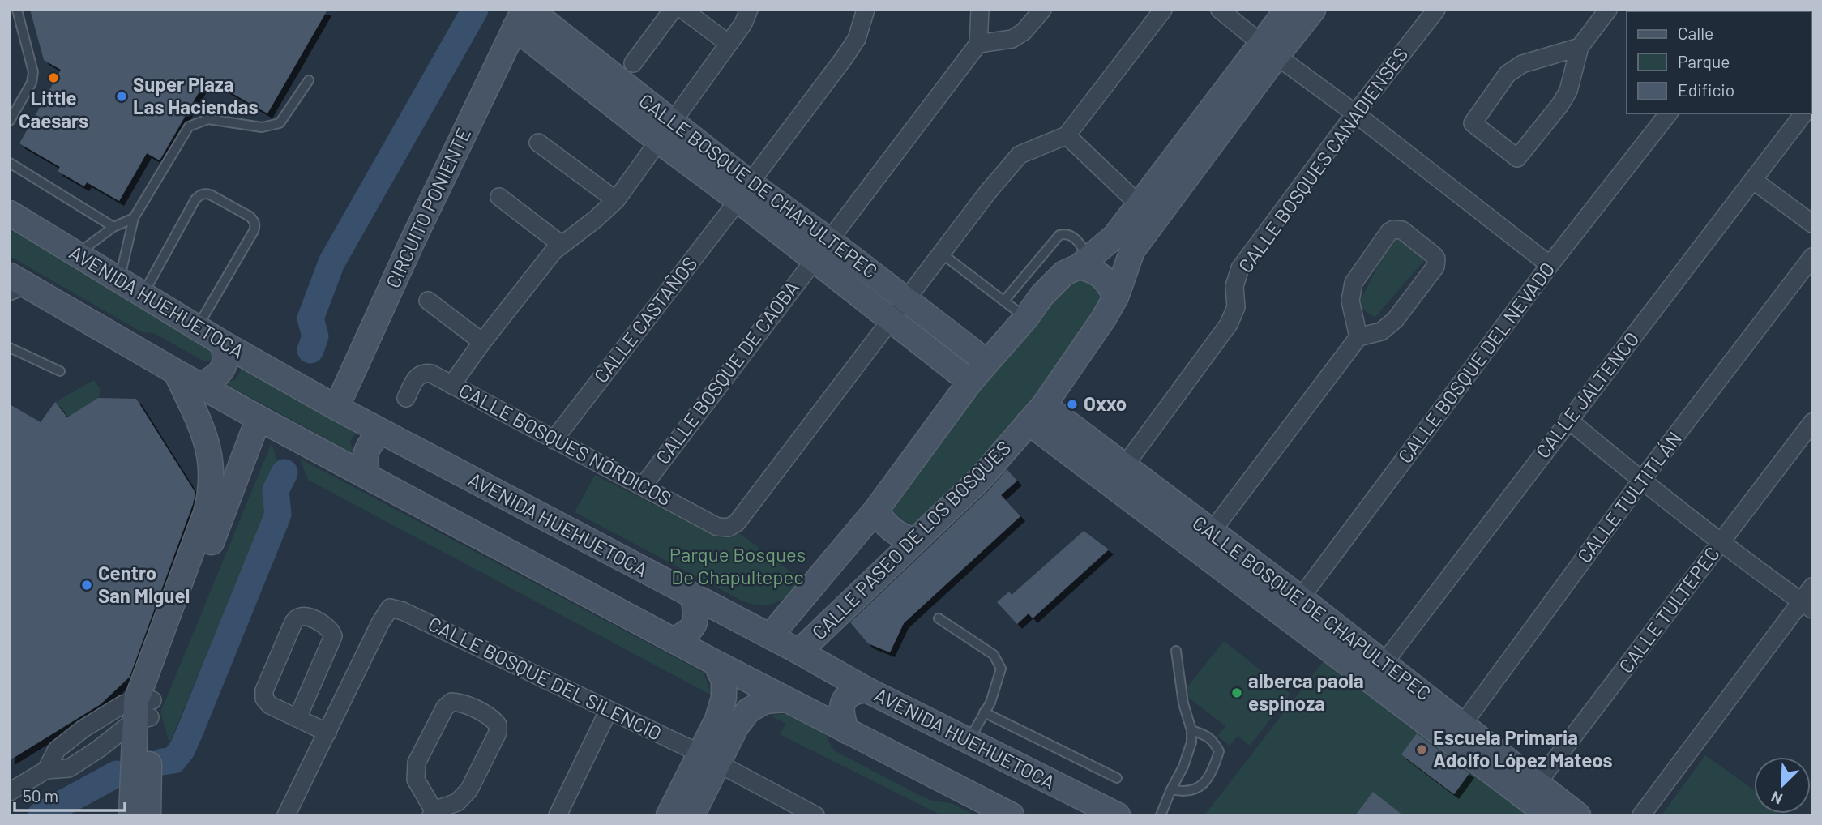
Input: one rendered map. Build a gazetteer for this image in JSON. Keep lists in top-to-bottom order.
{
  "streets": {
    "main road": [
      "CALLE BOSQUE DE CHAPULTEPEC",
      "CIRCUITO PONIENTE",
      "AVENIDA HUEHUETOCA",
      "CALLE PASEO DE LOS BOSQUES"
    ],
    "street": [
      "CALLE BOSQUES CANADIENSES",
      "CALLE CASTAÑOS",
      "CALLE BOSQUE DEL NEVADO",
      "CALLE BOSQUE DE CAOBA",
      "CALLE JALTENCO",
      "CALLE BOSQUES NÓRDICOS",
      "CALLE TULTITLÁN",
      "CALLE TULTEPEC",
      "CALLE BOSQUE DEL SILENCIO"
    ]
  },
  "crossings": [
    ["CALLE BOSQUES CANADIENSES", "CALLE BOSQUE DE CHAPULTEPEC"],
    ["CALLE BOSQUE DE CHAPULTEPEC", "CIRCUITO PONIENTE"],
    ["CALLE BOSQUE DE CHAPULTEPEC", "CALLE CASTAÑOS"],
    ["CALLE BOSQUE DE CHAPULTEPEC", "CALLE BOSQUE DEL NEVADO"],
    ["CALLE BOSQUE DE CHAPULTEPEC", "CALLE BOSQUE DE CAOBA"],
    ["CALLE BOSQUE DE CHAPULTEPEC", "CALLE JALTENCO"],
    ["CALLE BOSQUE DE CHAPULTEPEC", "CALLE BOSQUES NÓRDICOS"],
    ["CALLE BOSQUE DE CHAPULTEPEC", "CALLE TULTITLÁN"],
    ["CALLE BOSQUE DE CHAPULTEPEC", "CALLE PASEO DE LOS BOSQUES"],
    ["CALLE BOSQUE DE CHAPULTEPEC", "CALLE TULTEPEC"],
    ["CIRCUITO PONIENTE", "AVENIDA HUEHUETOCA"],
    ["AVENIDA HUEHUETOCA", "CALLE PASEO DE LOS BOSQUES"],
    ["CALLE CASTAÑOS", "CALLE BOSQUES NÓRDICOS"],
    ["CALLE BOSQUE DE CAOBA", "CALLE BOSQUES NÓRDICOS"]
  ],
  "parks": ["Parque Bosques De Chapultepec"],
  "places": [
    "Little Caesars",
    "Super Plaza Las Haciendas",
    "Oxxo",
    "Centro San Miguel",
    "alberca paola espinoza",
    "Escuela Primaria Adolfo López Mateos"
  ],
  "legend": ["Calle", "Parque", "Edificio"],
  "scale_bar": "50 m",
  "north": "bottom left"
}
